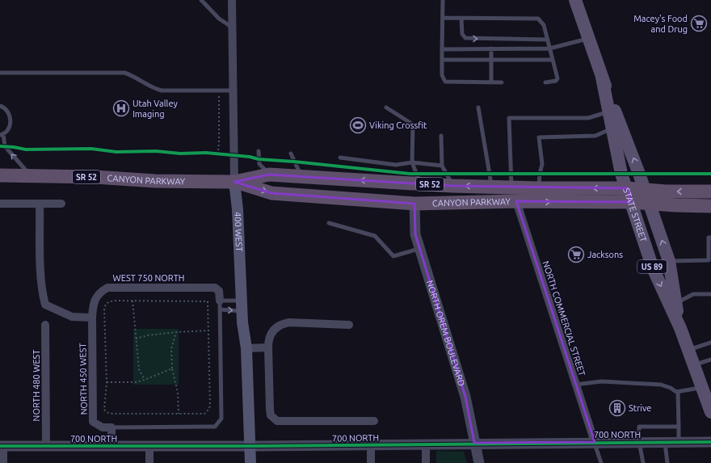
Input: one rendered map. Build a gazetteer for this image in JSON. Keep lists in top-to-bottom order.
{
  "streets": {
    "highway": ["SR 52", "CANYON PARKWAY"],
    "main road": ["STATE STREET", "400 WEST", "US 89"],
    "street": [
      "WEST 750 NORTH",
      "NORTH COMMERCIAL STREET",
      "NORTH OREM BOULEVARD",
      "NORTH 450 WEST",
      "NORTH 480 WEST",
      "700 NORTH"
    ]
  },
  "crossings": [
    ["CANYON PARKWAY", "STATE STREET"],
    ["CANYON PARKWAY", "400 WEST"],
    ["CANYON PARKWAY", "NORTH COMMERCIAL STREET"],
    ["CANYON PARKWAY", "NORTH OREM BOULEVARD"],
    ["400 WEST", "700 NORTH"],
    ["WEST 750 NORTH", "NORTH 450 WEST"],
    ["NORTH COMMERCIAL STREET", "700 NORTH"],
    ["NORTH OREM BOULEVARD", "700 NORTH"],
    ["NORTH 480 WEST", "700 NORTH"]
  ],
  "places": {
    "supermarket": ["Macey's Food and Drug", "Jacksons"],
    "hospital": ["Utah Valley Imaging"],
    "sports": ["Viking Crossfit"],
    "building": ["Strive"]
  }
}
